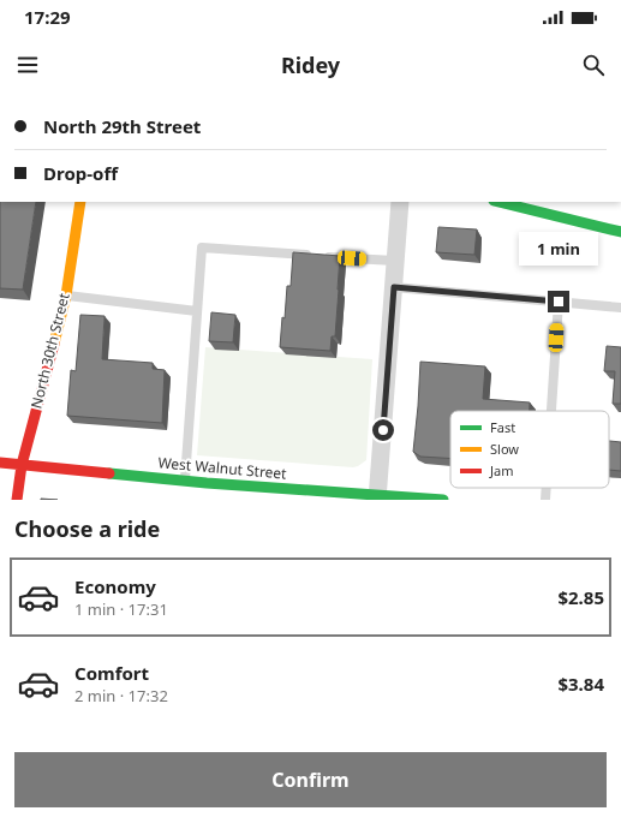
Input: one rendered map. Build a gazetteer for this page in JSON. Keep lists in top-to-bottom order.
{
  "streets": {
    "street": ["North 30th Street", "West Walnut Street"]
  },
  "crossings": [
    ["North 30th Street", "West Walnut Street"]
  ],
  "legend": ["Fast", "Slow", "Jam"],
  "page": {
    "status": "17:29",
    "header": "Ridey",
    "banner": ["North 29th Street", "Drop-off"],
    "bubble": "1 min",
    "heading": "Choose a ride",
    "list": [
      {
        "name": "Economy",
        "note": "1 min · 17:31",
        "value": "$2.85"
      },
      {
        "name": "Comfort",
        "note": "2 min · 17:32",
        "value": "$3.84"
      }
    ],
    "buttons": "Confirm"
  }
}
